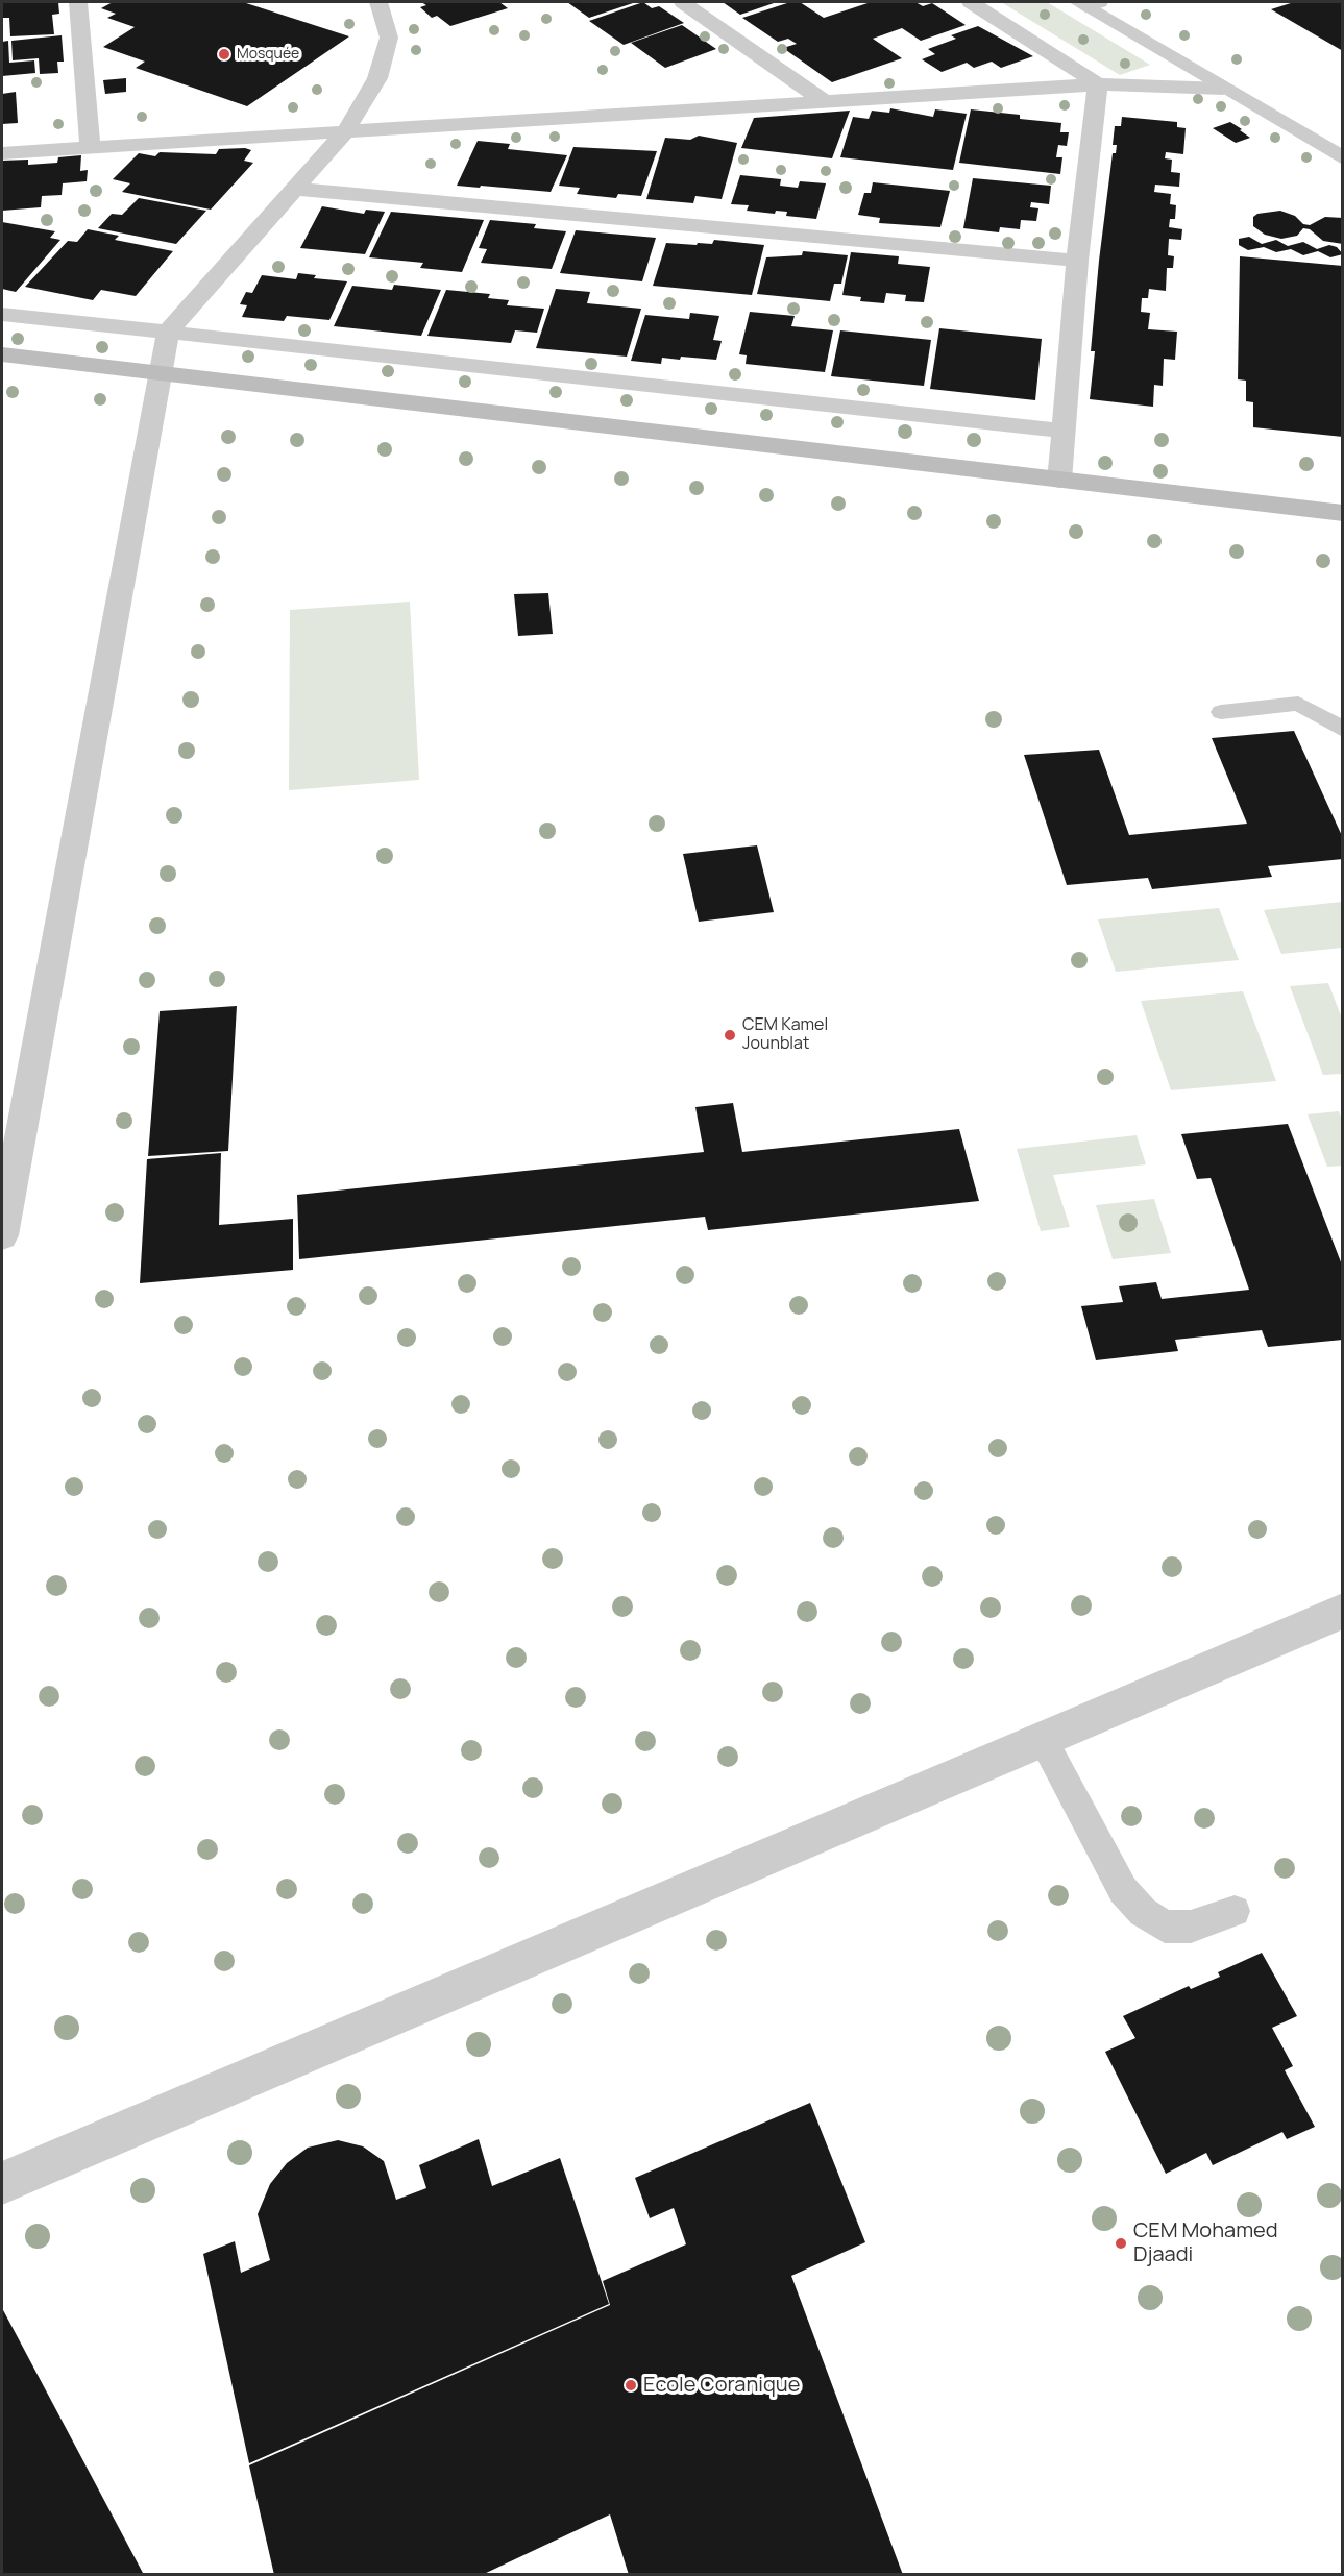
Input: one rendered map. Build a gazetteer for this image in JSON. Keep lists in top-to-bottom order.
{
  "places": [
    "Mosquée",
    "CEM Kamel Jounblat",
    "CEM Mohamed Djaadi",
    "Ecole Coranique"
  ]
}
